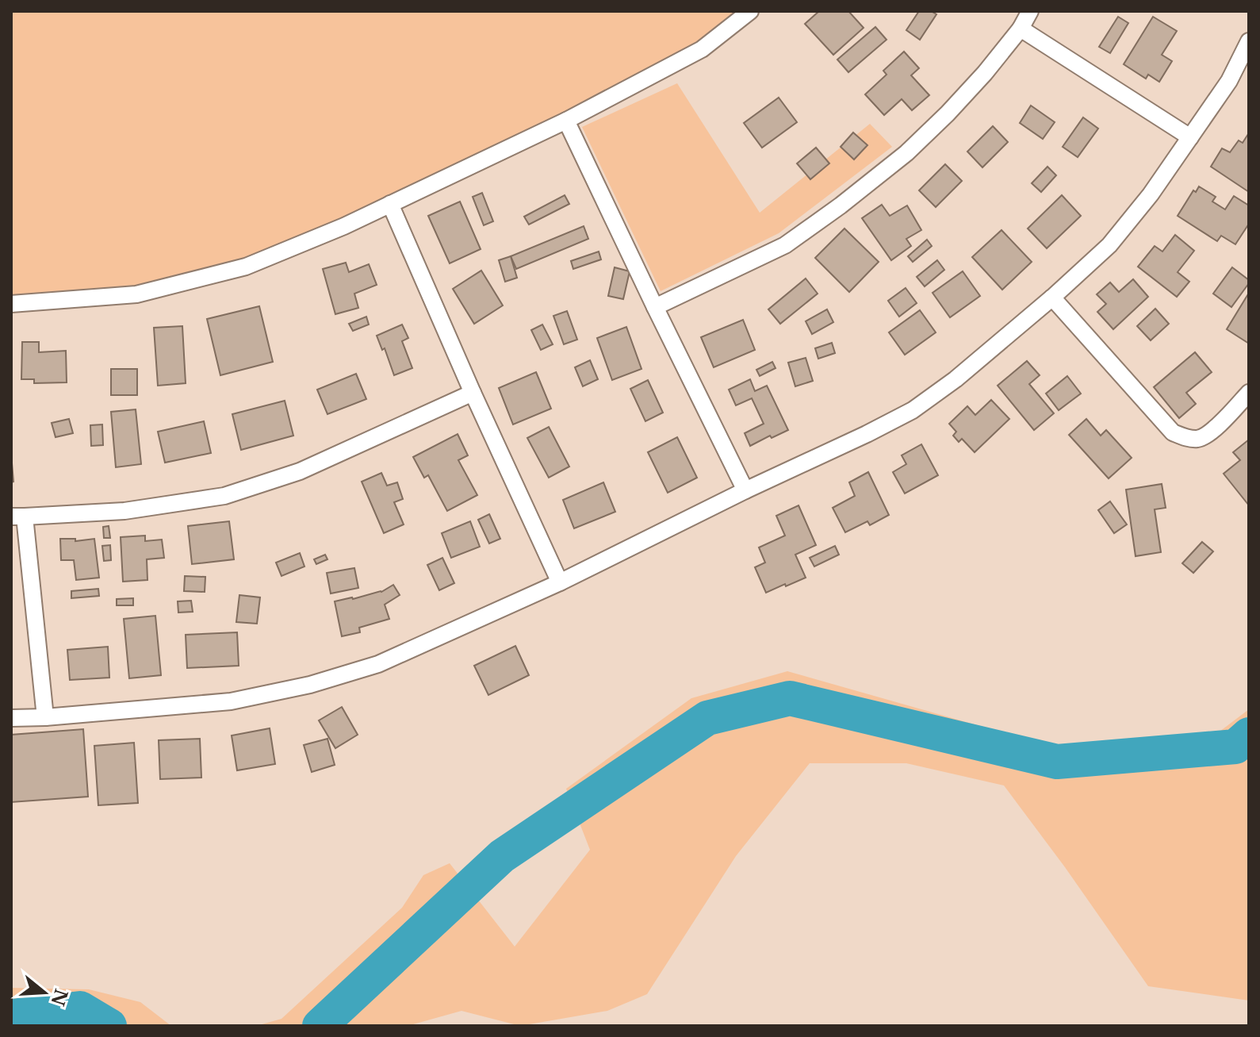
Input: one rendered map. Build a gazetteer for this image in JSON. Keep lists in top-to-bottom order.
{
  "north": "right"
}
